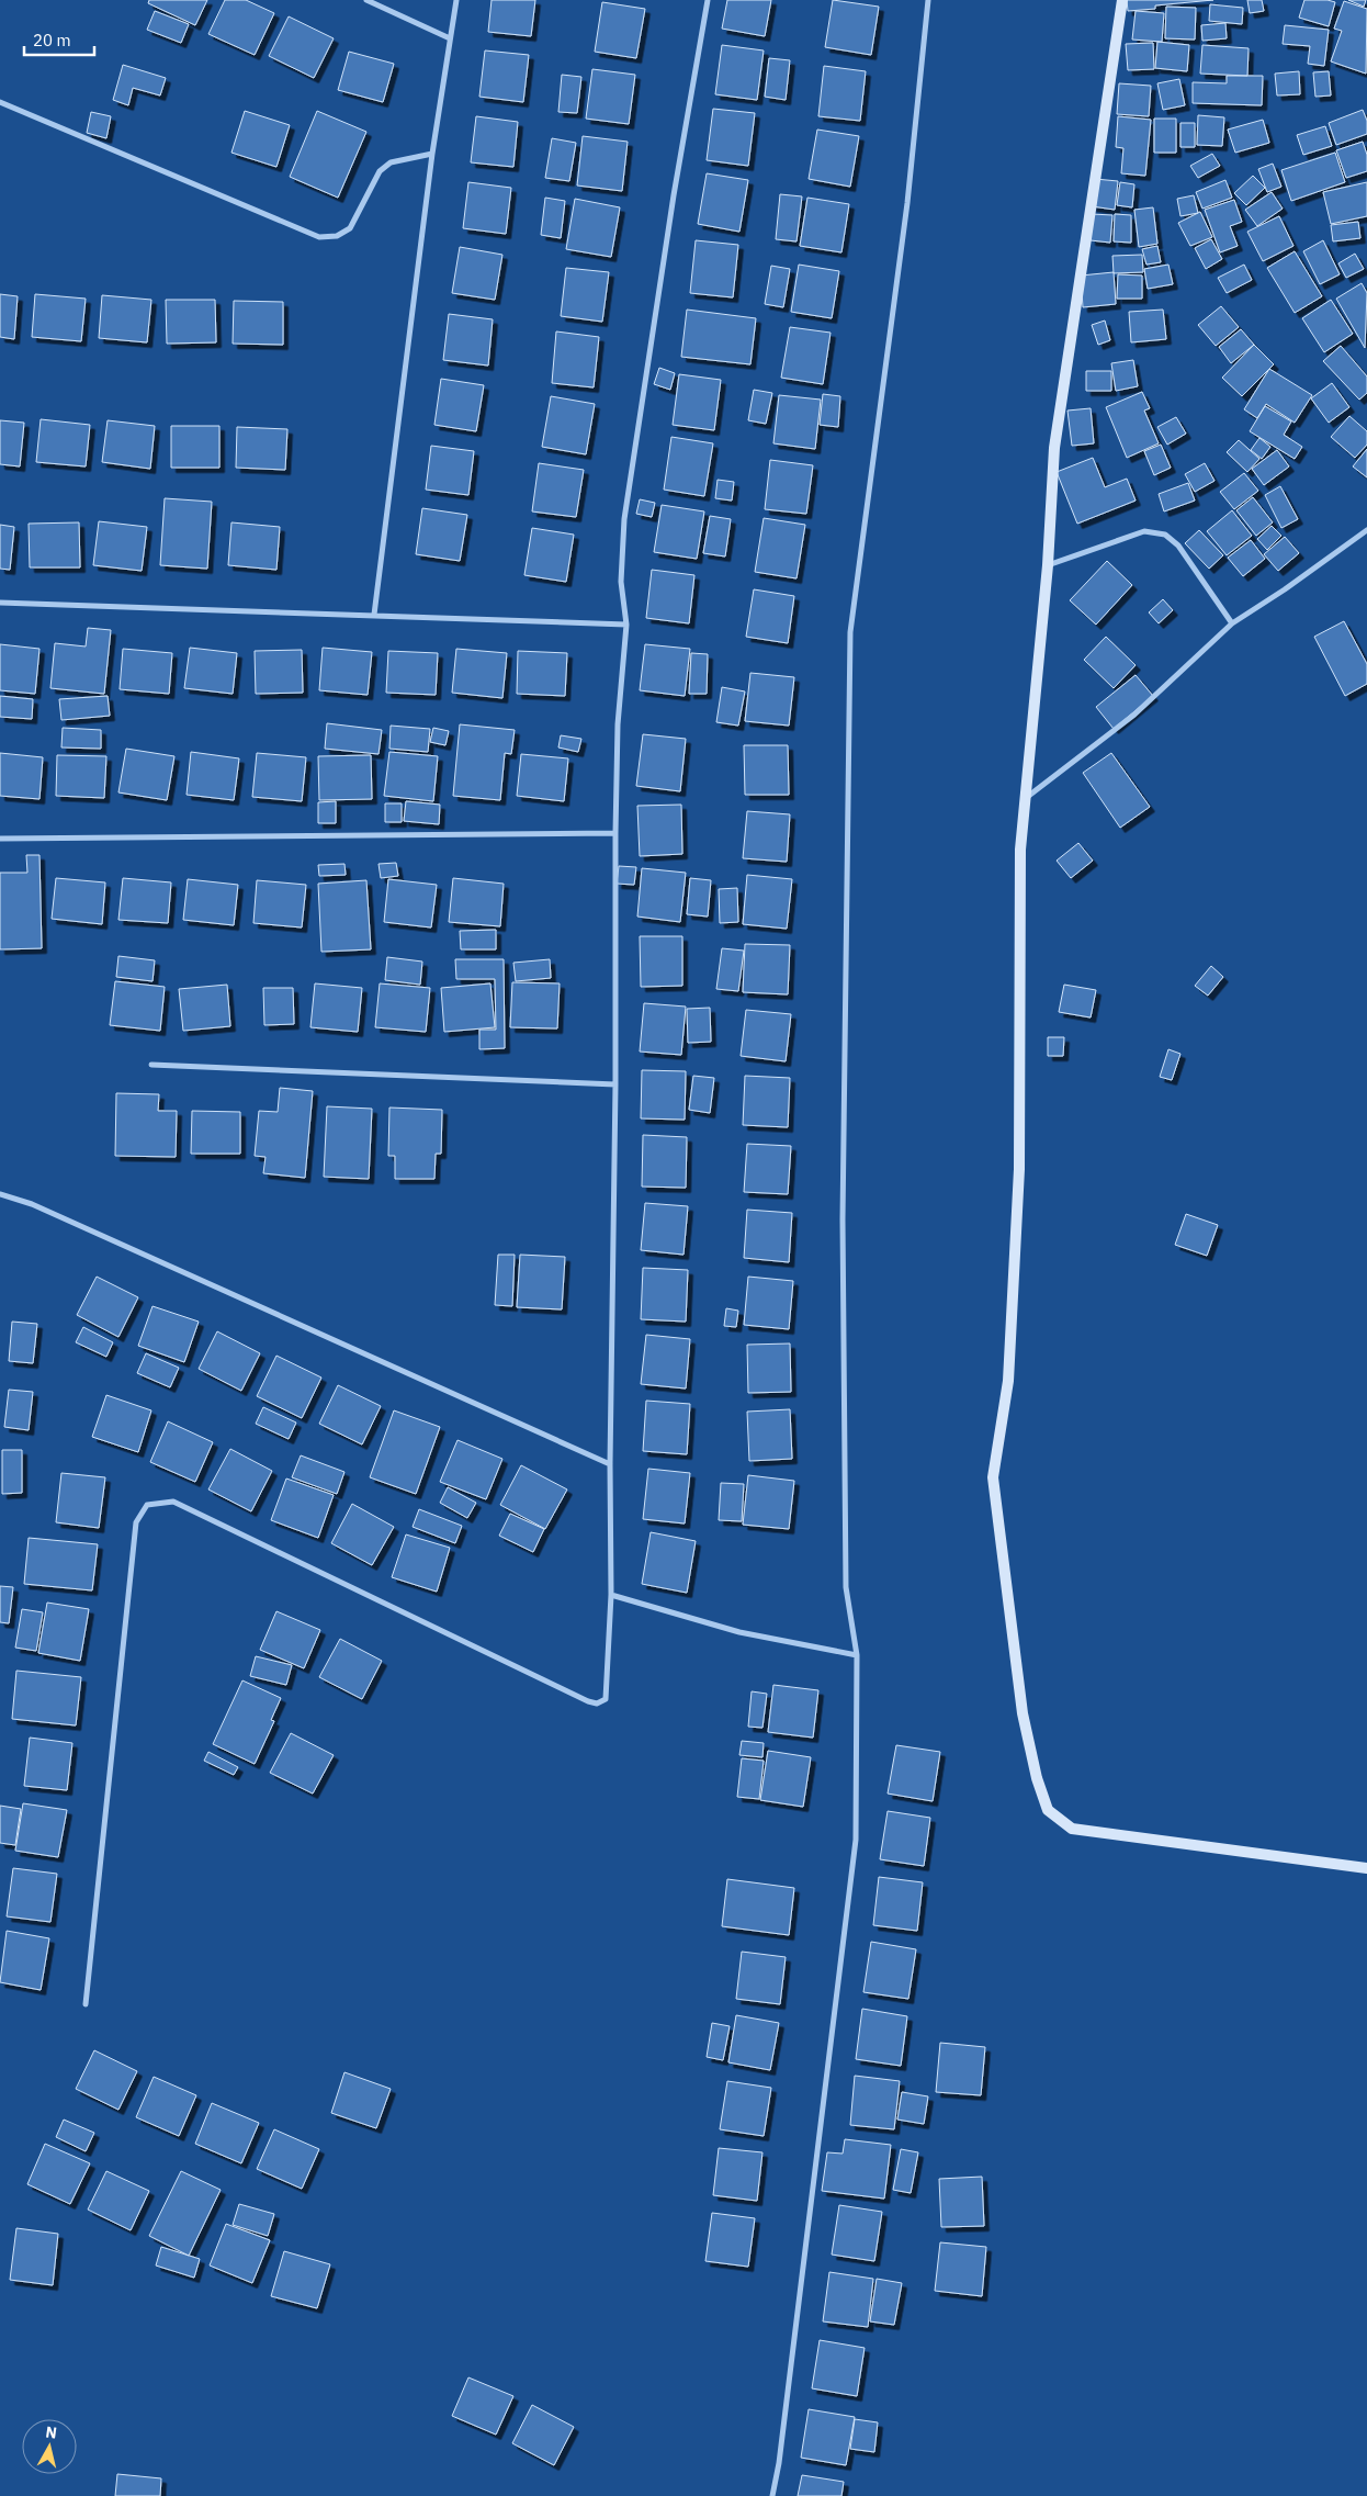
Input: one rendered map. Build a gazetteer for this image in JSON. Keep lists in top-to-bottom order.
{
  "scale_bar": "20 m",
  "north": "top"
}
